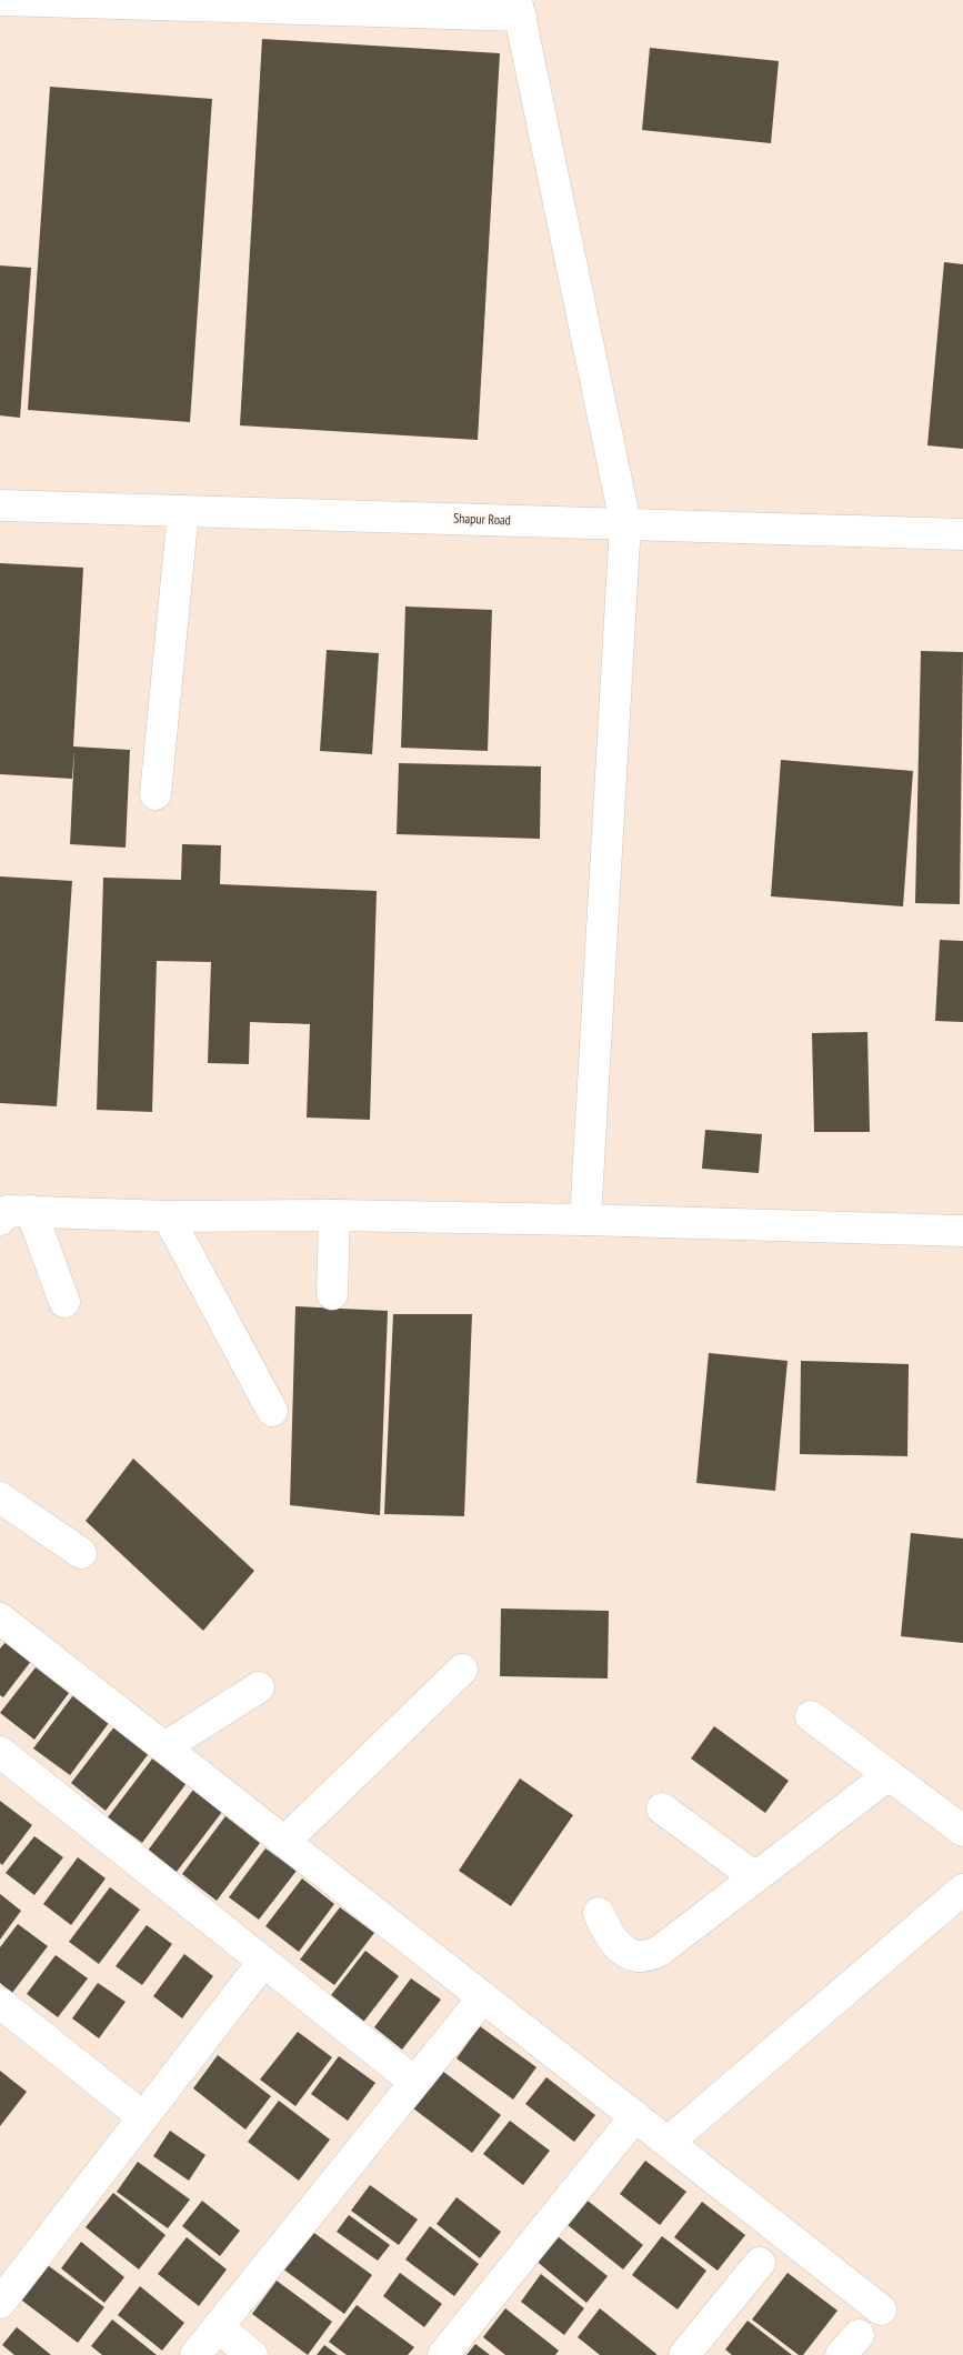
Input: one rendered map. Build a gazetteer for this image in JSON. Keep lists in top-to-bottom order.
{
  "streets": {
    "street": ["Shapur Road"]
  }
}
